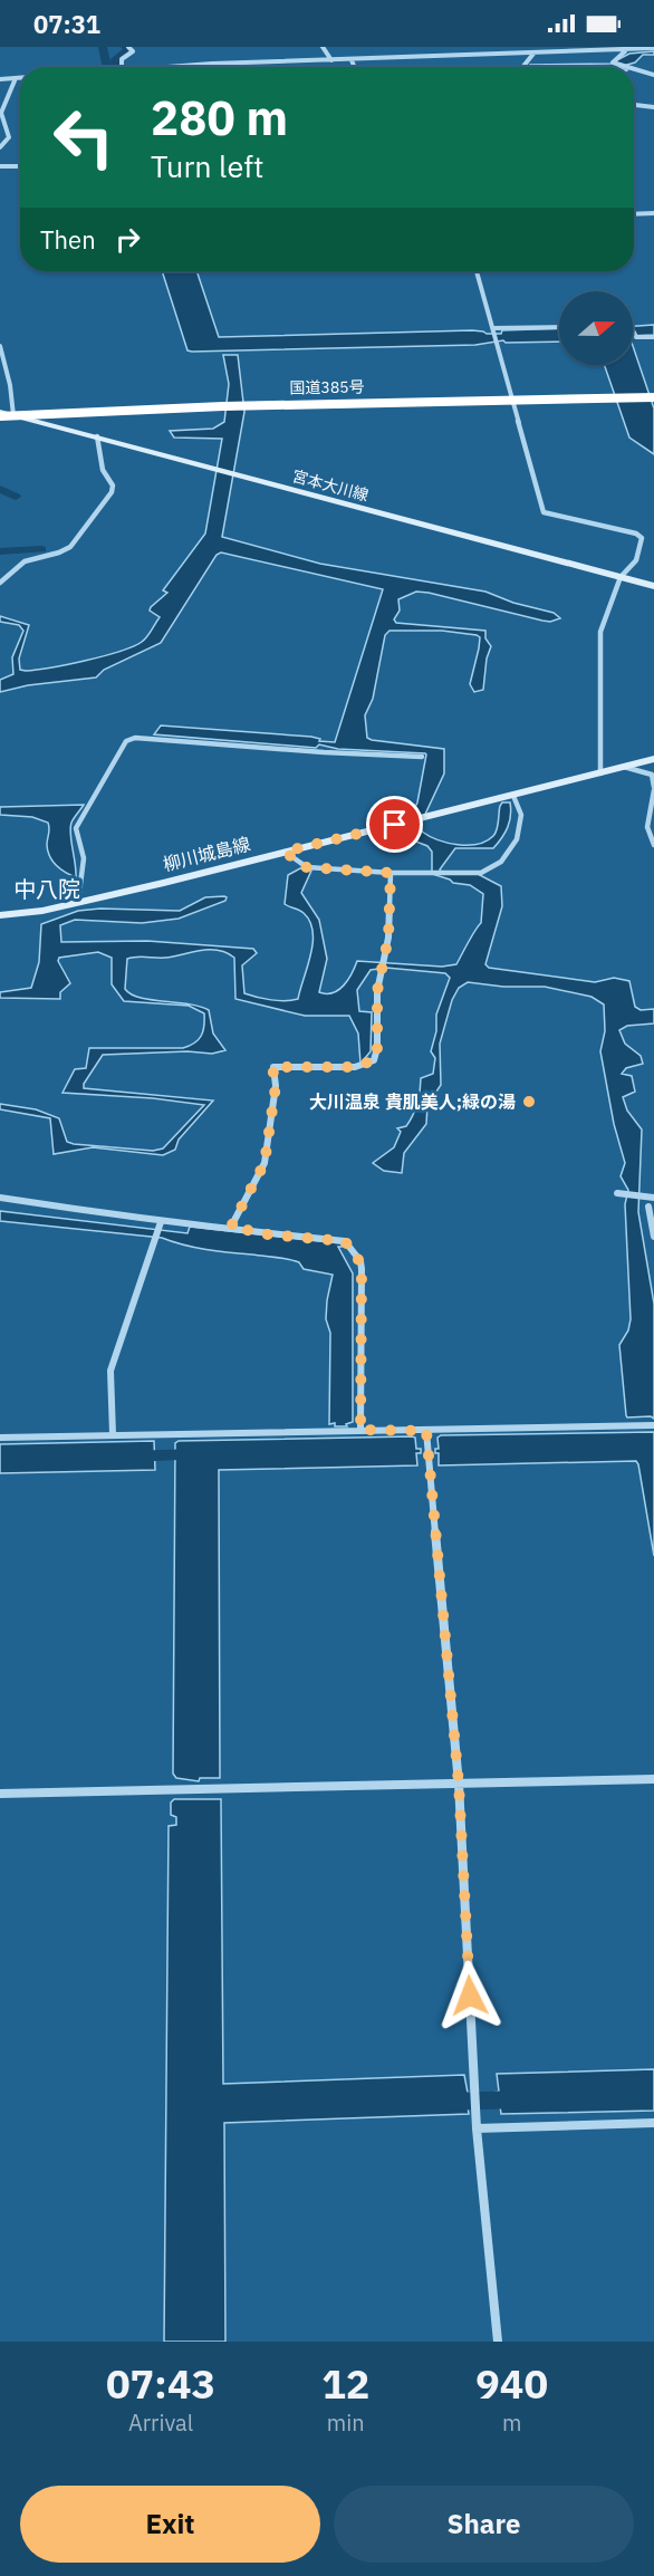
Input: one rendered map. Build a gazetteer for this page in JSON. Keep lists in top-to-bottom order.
{
  "streets": {
    "highway": ["国道385号"],
    "main road": ["宮本大川線", "柳川城島線"]
  },
  "crossings": [
    ["国道385号", "宮本大川線"]
  ],
  "districts": ["中八院"],
  "places": ["大川温泉 貴肌美人;緑の湯"],
  "north": "right",
  "page": {
    "status": "07:31",
    "turn": ["280 m", "Turn left"],
    "then": "Then",
    "eta": [
      "07:43",
      "Arrival",
      "12",
      "min",
      "940",
      "m"
    ],
    "buttons": ["Exit", "Share"]
  }
}
